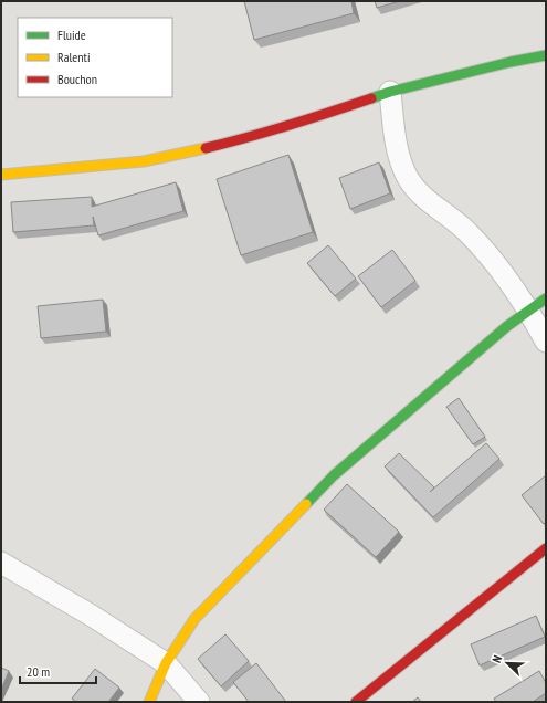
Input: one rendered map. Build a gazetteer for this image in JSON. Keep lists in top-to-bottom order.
{
  "legend": ["Fluide", "Ralenti", "Bouchon"],
  "scale_bar": "20 m",
  "north": "top left"
}
